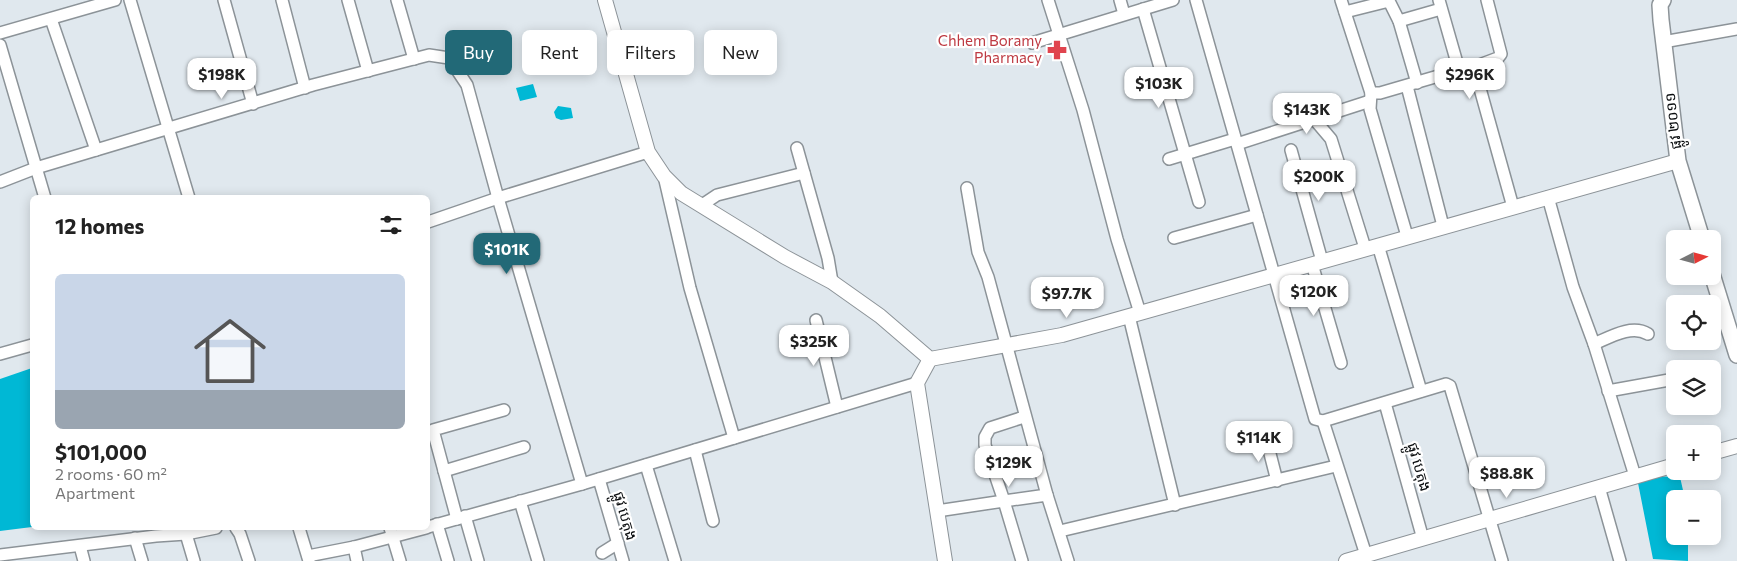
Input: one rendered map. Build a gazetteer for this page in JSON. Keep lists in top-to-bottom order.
{
  "streets": {
    "main road": ["ផ្លូវ ២០១១"],
    "street": ["ផ្លូវ បេតុង"]
  },
  "places": {
    "pharmacy": ["Chhem Boramy Pharmacy"]
  },
  "north": "right",
  "page": {
    "chip": [
      "Buy",
      "Rent",
      "Filters",
      "New"
    ],
    "price": [
      "$198K",
      "$296K",
      "$103K",
      "$143K",
      "$200K",
      "$101K",
      "$120K",
      "$97.7K",
      "$325K",
      "$114K",
      "$129K",
      "$88.8K"
    ],
    "heading": "12 homes",
    "map_buttons": ["+", "−"],
    "list": [
      {
        "name": "$101,000",
        "note": "2 rooms · 60 m² · Apartment"
      }
    ]
  }
}
